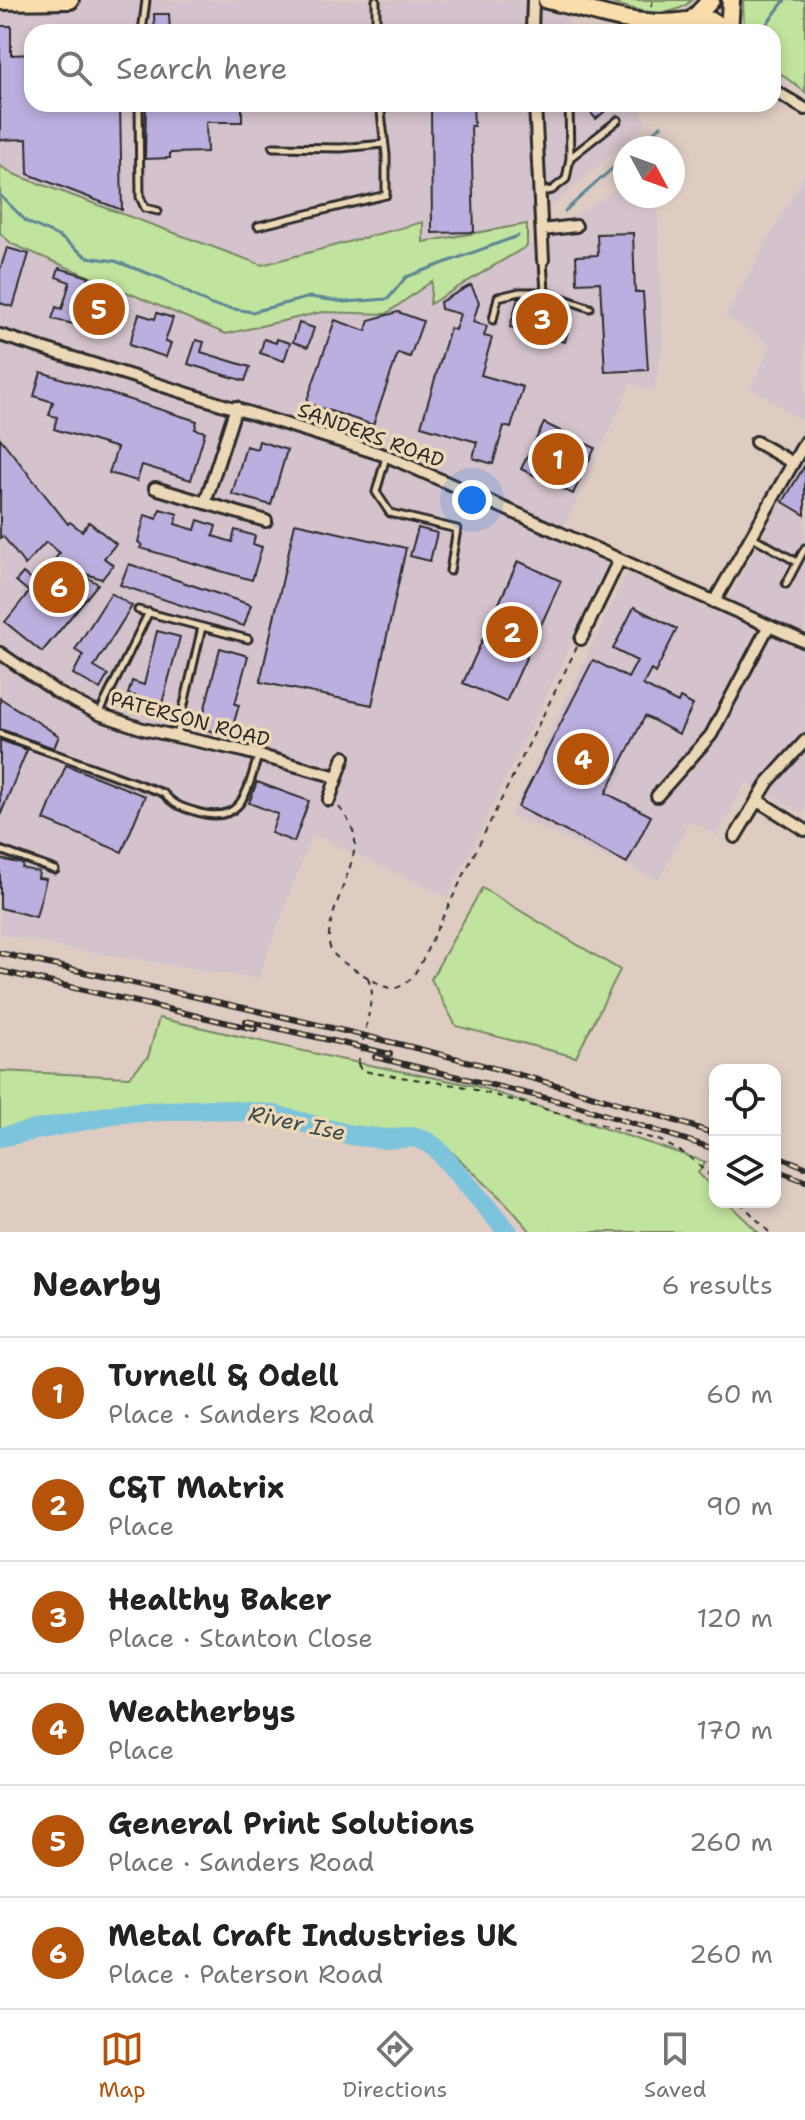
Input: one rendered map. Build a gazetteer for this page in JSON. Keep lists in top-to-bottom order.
{
  "streets": {
    "street": ["SANDERS ROAD", "PATERSON ROAD"]
  },
  "water": ["River Ise"],
  "north": "bottom right",
  "page": {
    "search": "Search here",
    "pins": [
      "5",
      "3",
      "1",
      "6",
      "2",
      "4"
    ],
    "heading": ["Nearby", "6 results"],
    "list": [
      {
        "mark": "1",
        "name": "Turnell & Odell",
        "note": "Place · Sanders Road",
        "value": "60 m"
      },
      {
        "mark": "2",
        "name": "C&T Matrix",
        "note": "Place",
        "value": "90 m"
      },
      {
        "mark": "3",
        "name": "Healthy Baker",
        "note": "Place · Stanton Close",
        "value": "120 m"
      },
      {
        "mark": "4",
        "name": "Weatherbys",
        "note": "Place",
        "value": "170 m"
      },
      {
        "mark": "5",
        "name": "General Print Solutions",
        "note": "Place · Sanders Road",
        "value": "260 m"
      },
      {
        "mark": "6",
        "name": "Metal Craft Industries UK",
        "note": "Place · Paterson Road",
        "value": "260 m"
      }
    ],
    "nav": ["Map", "Directions", "Saved"]
  }
}
